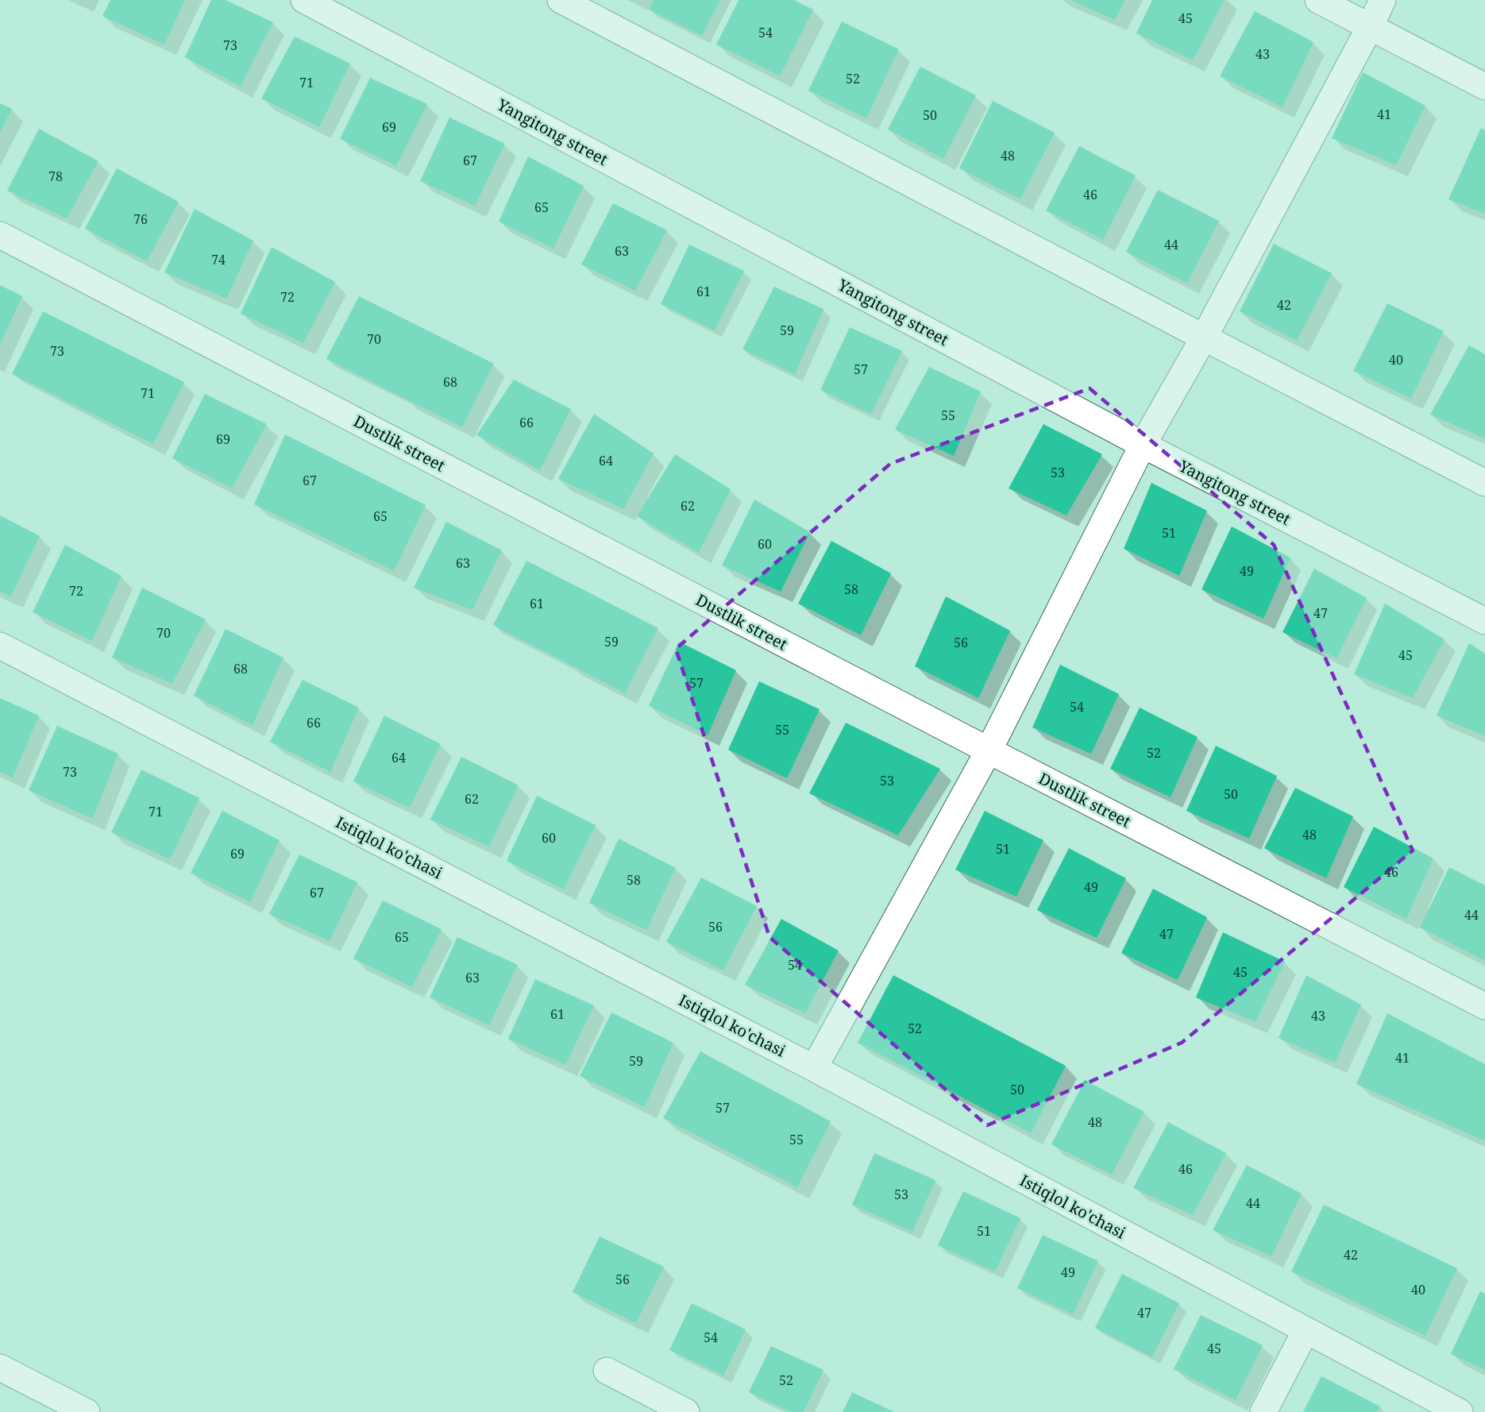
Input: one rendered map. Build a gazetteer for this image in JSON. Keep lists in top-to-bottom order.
{
  "streets": {
    "street": ["Yangitong street", "Dustlik street", "Istiqlol ko'chasi"]
  },
  "house_numbers": [
    "45",
    "54",
    "73",
    "43",
    "52",
    "71",
    "41",
    "50",
    "69",
    "48",
    "67",
    "78",
    "46",
    "65",
    "76",
    "44",
    "63",
    "74",
    "61",
    "72",
    "42",
    "59",
    "70",
    "73",
    "40",
    "57",
    "68",
    "71",
    "55",
    "66",
    "69",
    "64",
    "53",
    "67",
    "62",
    "65",
    "51",
    "60",
    "63",
    "49",
    "58",
    "72",
    "61",
    "47",
    "70",
    "59",
    "56",
    "45",
    "68",
    "57",
    "54",
    "66",
    "55",
    "52",
    "64",
    "73",
    "53",
    "50",
    "62",
    "71",
    "48",
    "60",
    "51",
    "69",
    "46",
    "58",
    "49",
    "67",
    "44",
    "56",
    "47",
    "65",
    "54",
    "45",
    "63",
    "61",
    "43",
    "52",
    "41",
    "59",
    "50",
    "57",
    "48",
    "55",
    "46",
    "53",
    "44",
    "51",
    "42",
    "49",
    "56",
    "40",
    "47",
    "54",
    "45",
    "52"
  ]
}
